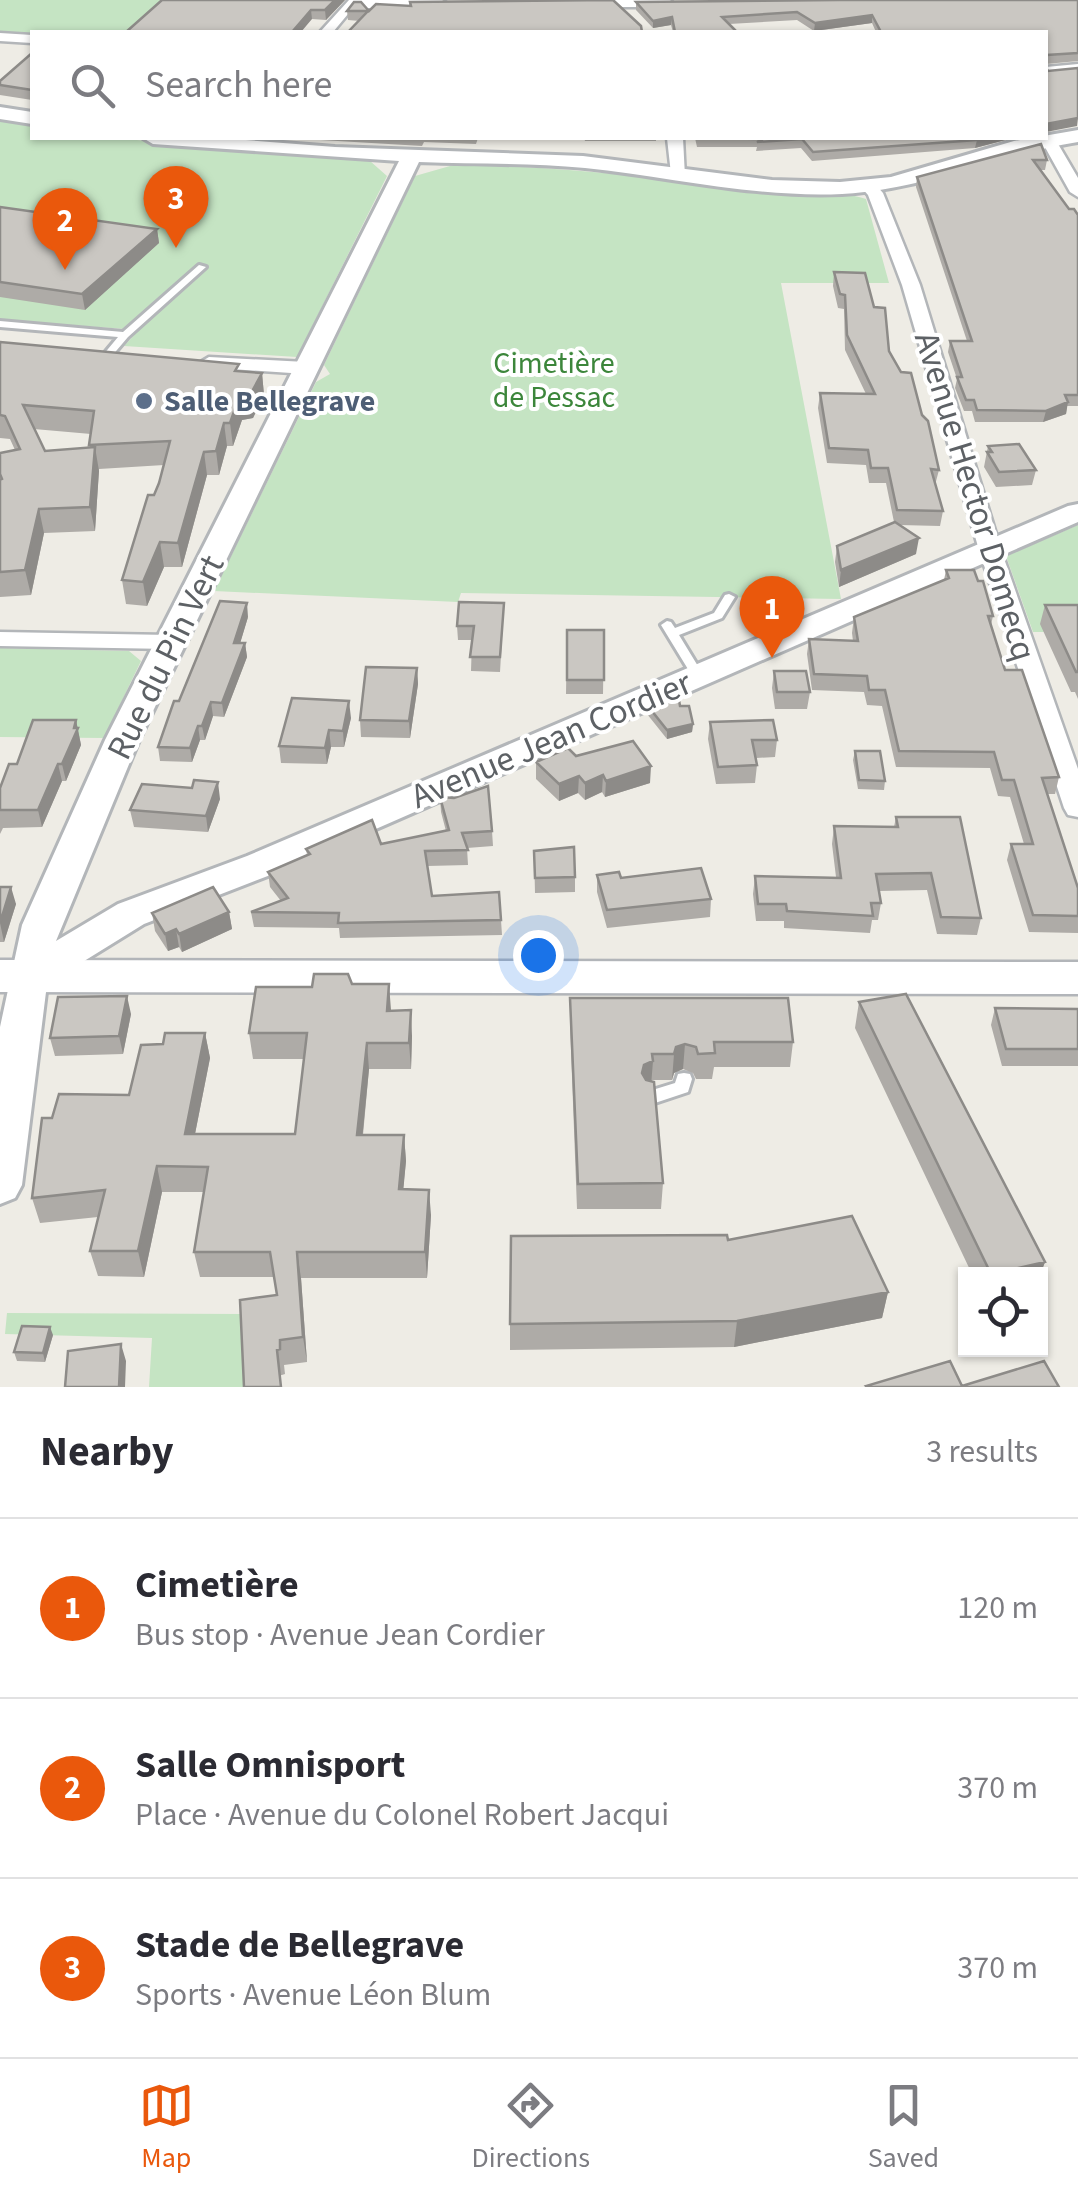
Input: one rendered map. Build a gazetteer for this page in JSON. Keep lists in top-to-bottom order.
{
  "streets": {
    "street": ["Avenue Hector Domecq", "Rue du Pin Vert", "Avenue Jean Cordier"]
  },
  "crossings": [
    ["Avenue Hector Domecq", "Avenue Jean Cordier"],
    ["Rue du Pin Vert", "Avenue Jean Cordier"]
  ],
  "parks": ["Cimetière de Pessac"],
  "places": ["Salle Bellegrave"],
  "page": {
    "search": "Search here",
    "pins": ["3", "2", "1"],
    "heading": ["Nearby", "3 results"],
    "list": [
      {
        "mark": "1",
        "name": "Cimetière",
        "note": "Bus stop · Avenue Jean Cordier",
        "value": "120 m"
      },
      {
        "mark": "2",
        "name": "Salle Omnisport",
        "note": "Place · Avenue du Colonel Robert Jacqui",
        "value": "370 m"
      },
      {
        "mark": "3",
        "name": "Stade de Bellegrave",
        "note": "Sports · Avenue Léon Blum",
        "value": "370 m"
      }
    ],
    "nav": ["Map", "Directions", "Saved"]
  }
}
